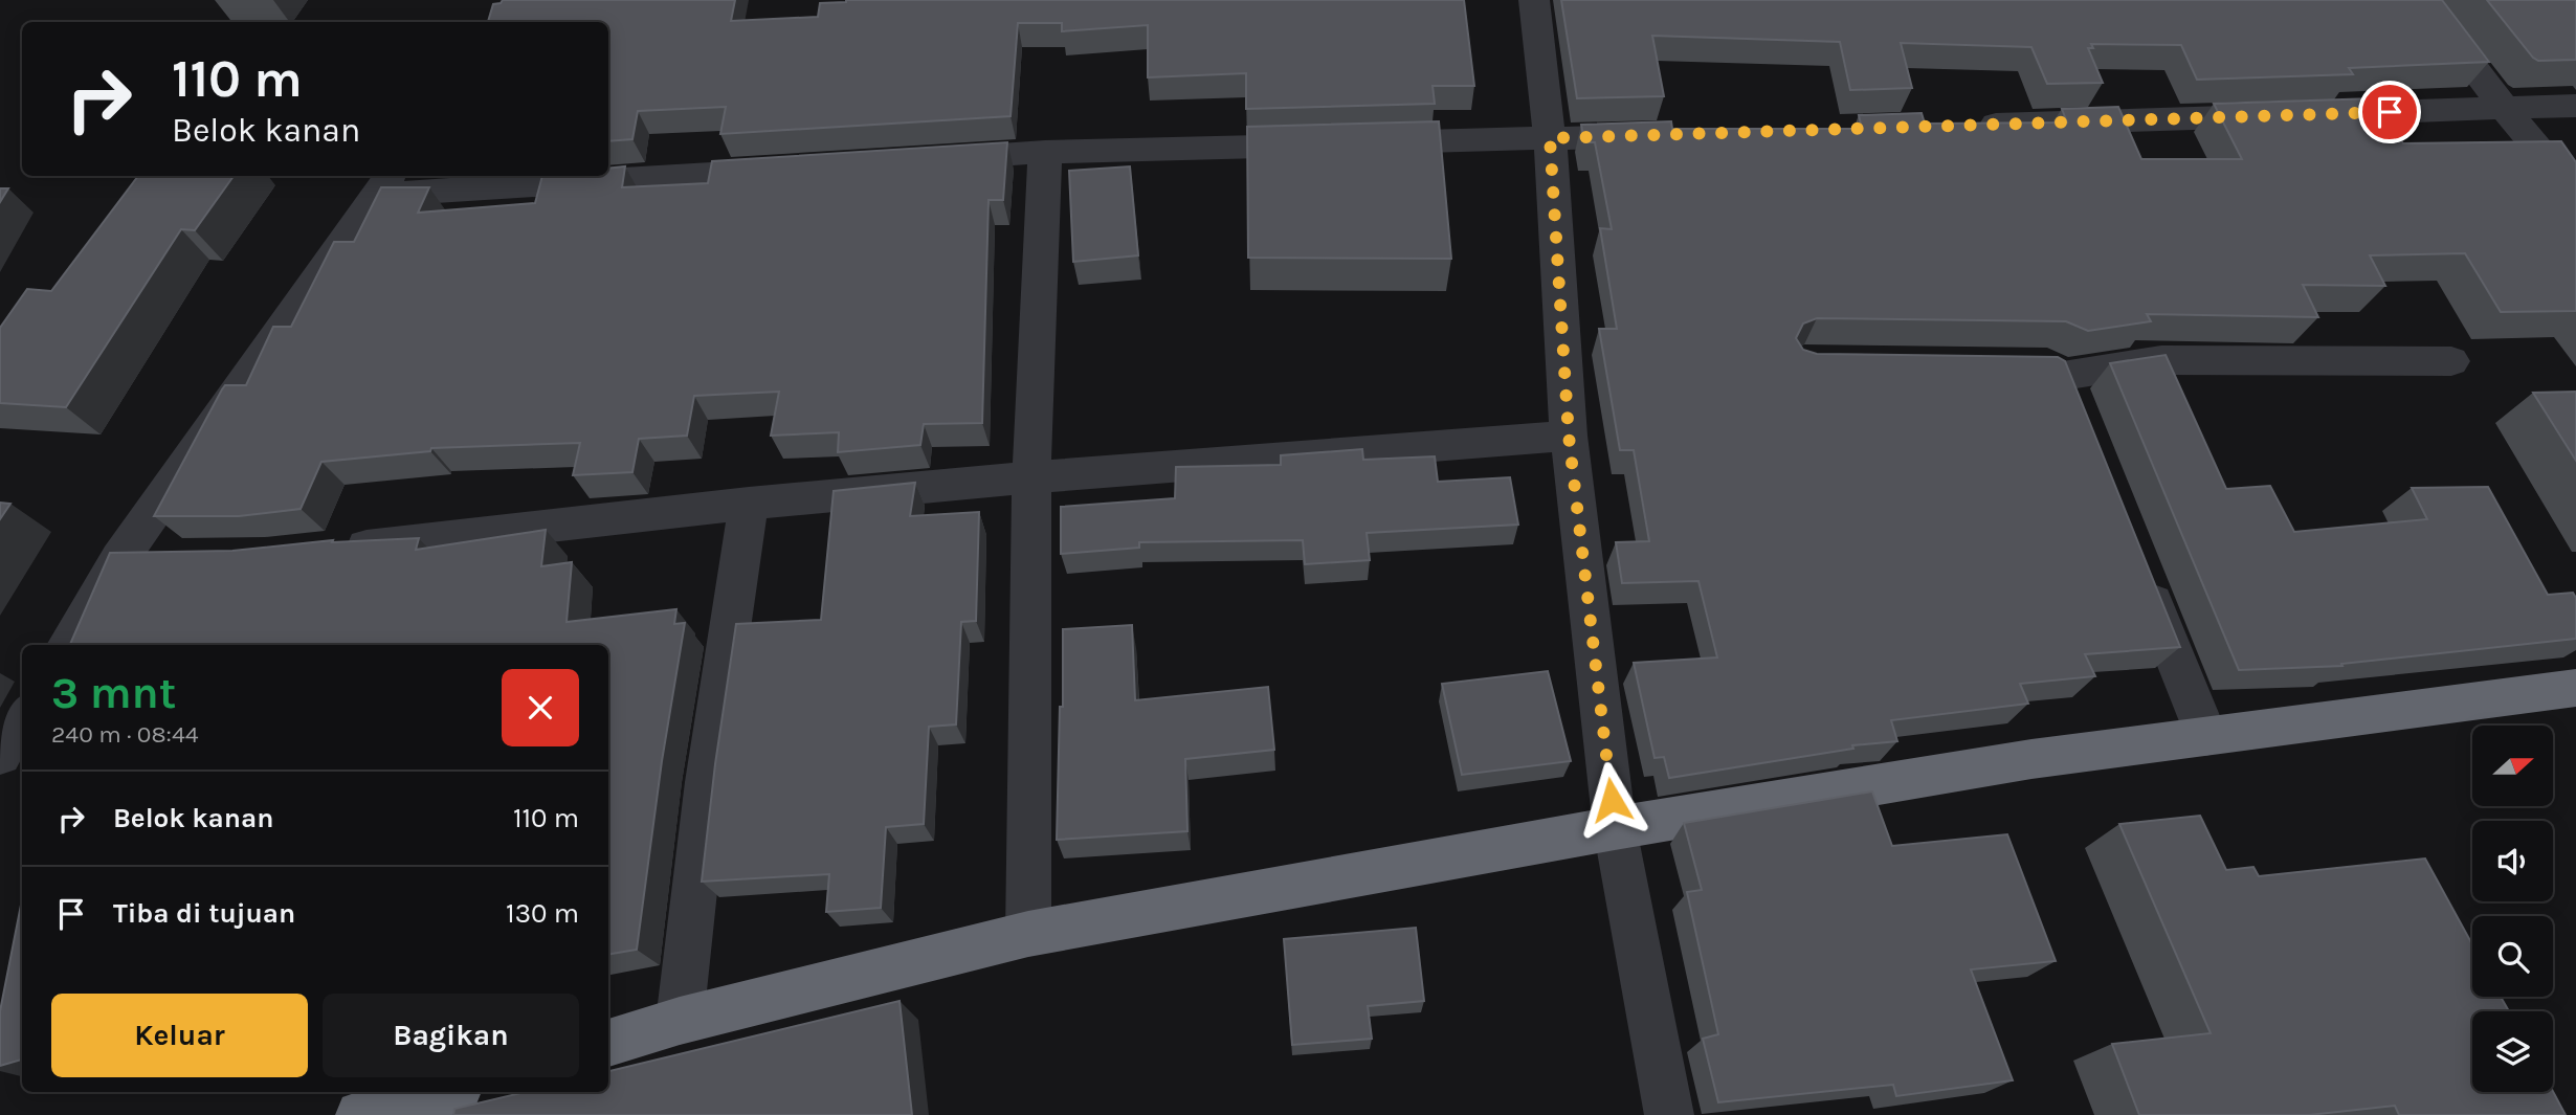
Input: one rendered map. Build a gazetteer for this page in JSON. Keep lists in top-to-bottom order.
{
  "north": "right",
  "page": {
    "turn": ["110 m", "Belok kanan"],
    "heading": ["3 mnt", "240 m · 08:44"],
    "list": [
      {
        "name": "Belok kanan",
        "value": "110 m"
      },
      {
        "name": "Tiba di tujuan",
        "value": "130 m"
      }
    ],
    "buttons": ["Keluar", "Bagikan"]
  }
}
